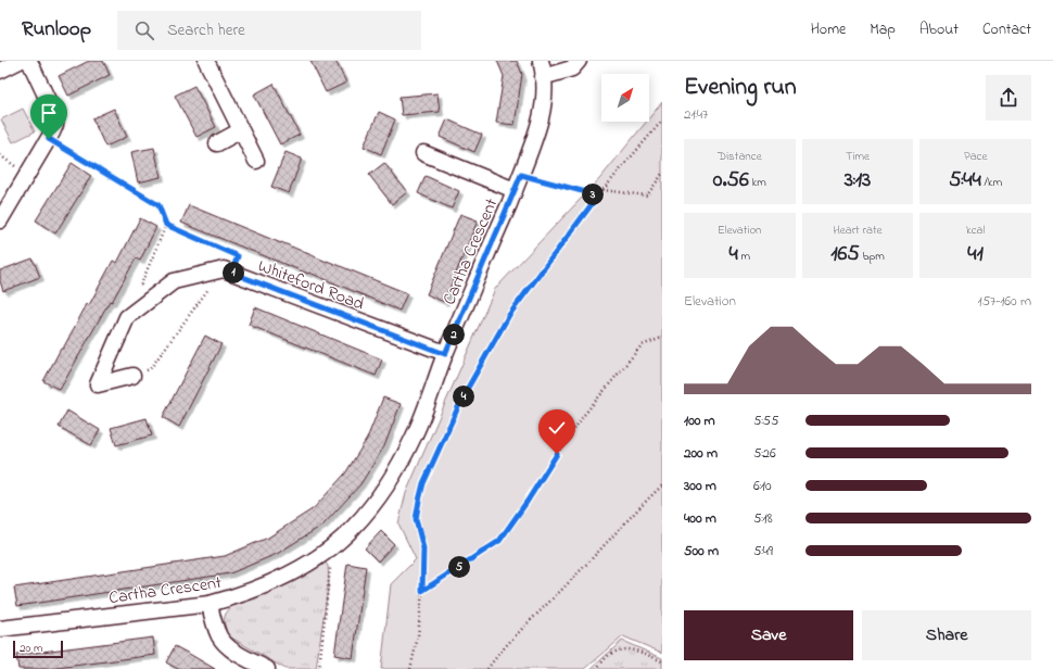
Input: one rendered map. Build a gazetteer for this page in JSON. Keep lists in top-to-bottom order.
{
  "streets": {
    "street": ["Cartha Crescent", "Whiteford Road"]
  },
  "crossings": [
    ["Cartha Crescent", "Whiteford Road"]
  ],
  "scale_bar": "20 m",
  "north": "top right",
  "page": {
    "header": "Runloop",
    "search": "Search here",
    "nav": [
      "Home",
      "Map",
      "About",
      "Contact"
    ],
    "heading": ["Evening run", "21:47"],
    "stats": [
      ["Distance", "0.56 km"],
      ["Time", "3:13"],
      ["Pace", "5:44 /km"],
      ["Elevation", "4 m"],
      ["Heart rate", "165 bpm"],
      ["kcal", "41"]
    ],
    "pins": [
      "3",
      "1",
      "2",
      "4",
      "5"
    ],
    "chart": ["Elevation", "157–160 m"],
    "list": [
      {
        "name": "100 m",
        "note": "5:55"
      },
      {
        "name": "200 m",
        "note": "5:26"
      },
      {
        "name": "300 m",
        "note": "6:10"
      },
      {
        "name": "400 m",
        "note": "5:18"
      },
      {
        "name": "500 m",
        "note": "5:49"
      }
    ],
    "buttons": ["Save", "Share"],
    "scale": "20 m"
  }
}
